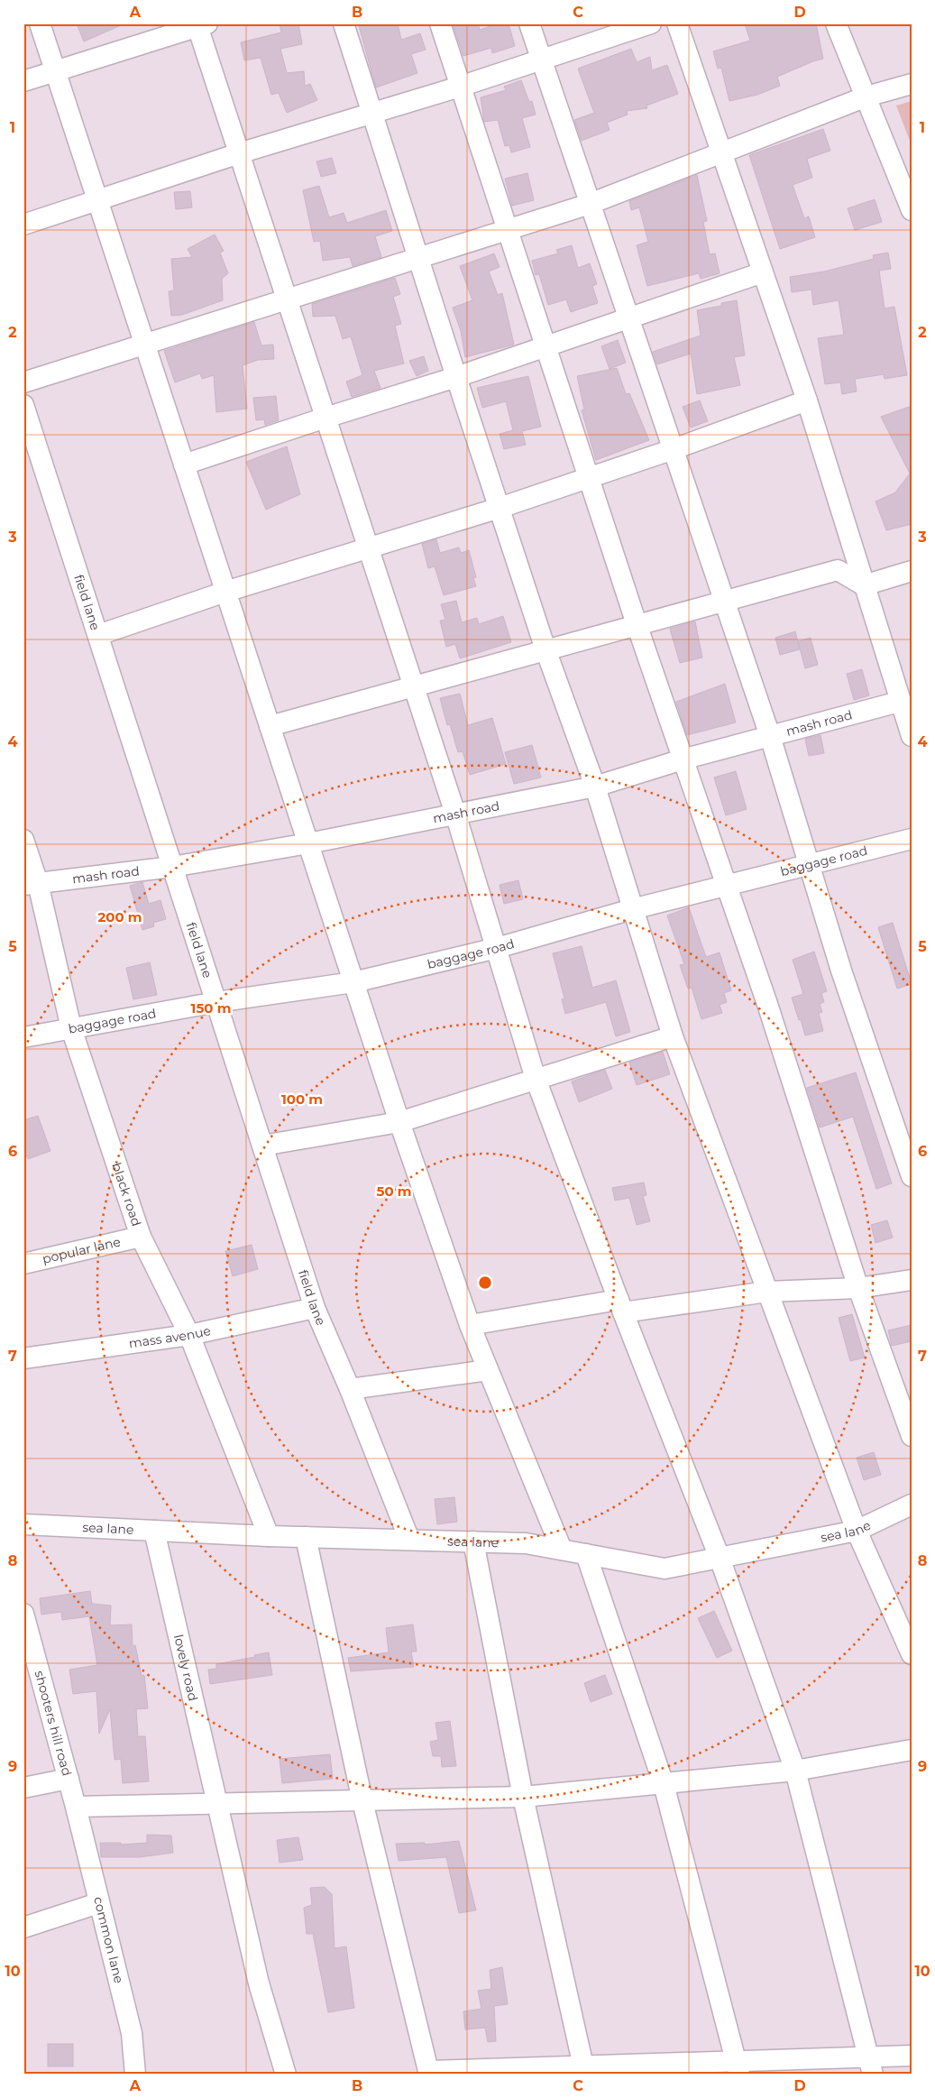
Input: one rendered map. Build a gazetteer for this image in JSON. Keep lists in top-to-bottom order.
{
  "streets": {
    "street": [
      "field lane",
      "mash road",
      "baggage road",
      "black road",
      "popular lane",
      "mass avenue",
      "sea lane",
      "lovely road",
      "shooters hill road",
      "common lane"
    ]
  },
  "crossings": [
    ["field lane", "mash road"],
    ["field lane", "baggage road"],
    ["field lane", "mass avenue"],
    ["field lane", "sea lane"],
    ["mash road", "black road"],
    ["baggage road", "black road"],
    ["black road", "popular lane"],
    ["black road", "mass avenue"],
    ["black road", "sea lane"],
    ["sea lane", "lovely road"],
    ["shooters hill road", "common lane"]
  ],
  "grid": {
    "columns": [
      "A",
      "B",
      "C",
      "D"
    ],
    "rows": [
      "1",
      "2",
      "3",
      "4",
      "5",
      "6",
      "7",
      "8",
      "9",
      "10"
    ]
  },
  "rings": [
    "200 m",
    "150 m",
    "100 m",
    "50 m"
  ]
}
